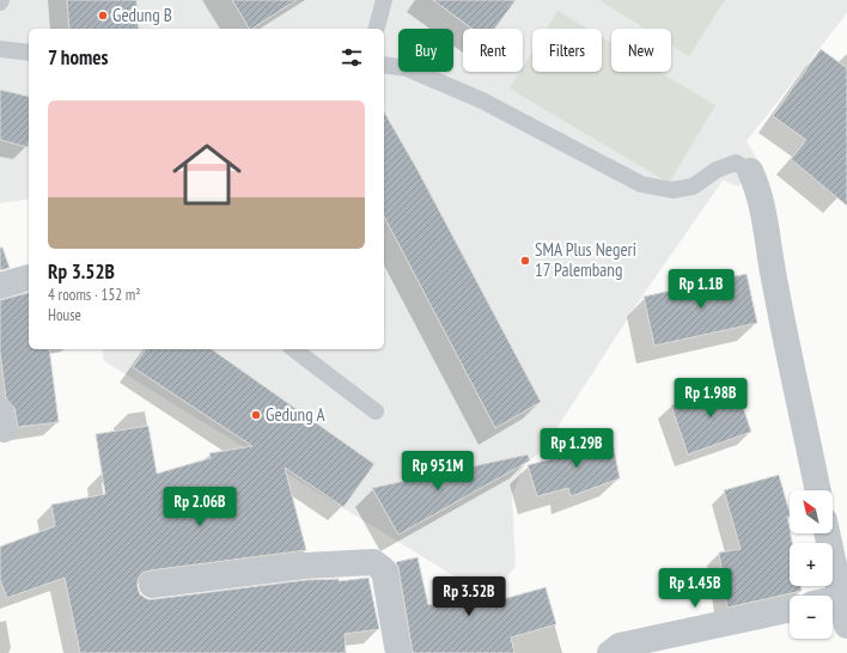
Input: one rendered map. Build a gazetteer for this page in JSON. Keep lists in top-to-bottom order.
{
  "places": ["Gedung B", "SMA Plus Negeri 17 Palembang", "Gedung A"],
  "north": "top left",
  "page": {
    "chip": [
      "Buy",
      "Rent",
      "Filters",
      "New"
    ],
    "heading": "7 homes",
    "list": [
      {
        "name": "Rp 3.52B",
        "note": "4 rooms · 152 m² · House"
      }
    ],
    "price": [
      "Rp 1.1B",
      "Rp 1.98B",
      "Rp 1.29B",
      "Rp 951M",
      "Rp 2.06B",
      "Rp 1.45B",
      "Rp 3.52B"
    ],
    "map_buttons": ["+", "−"]
  }
}
